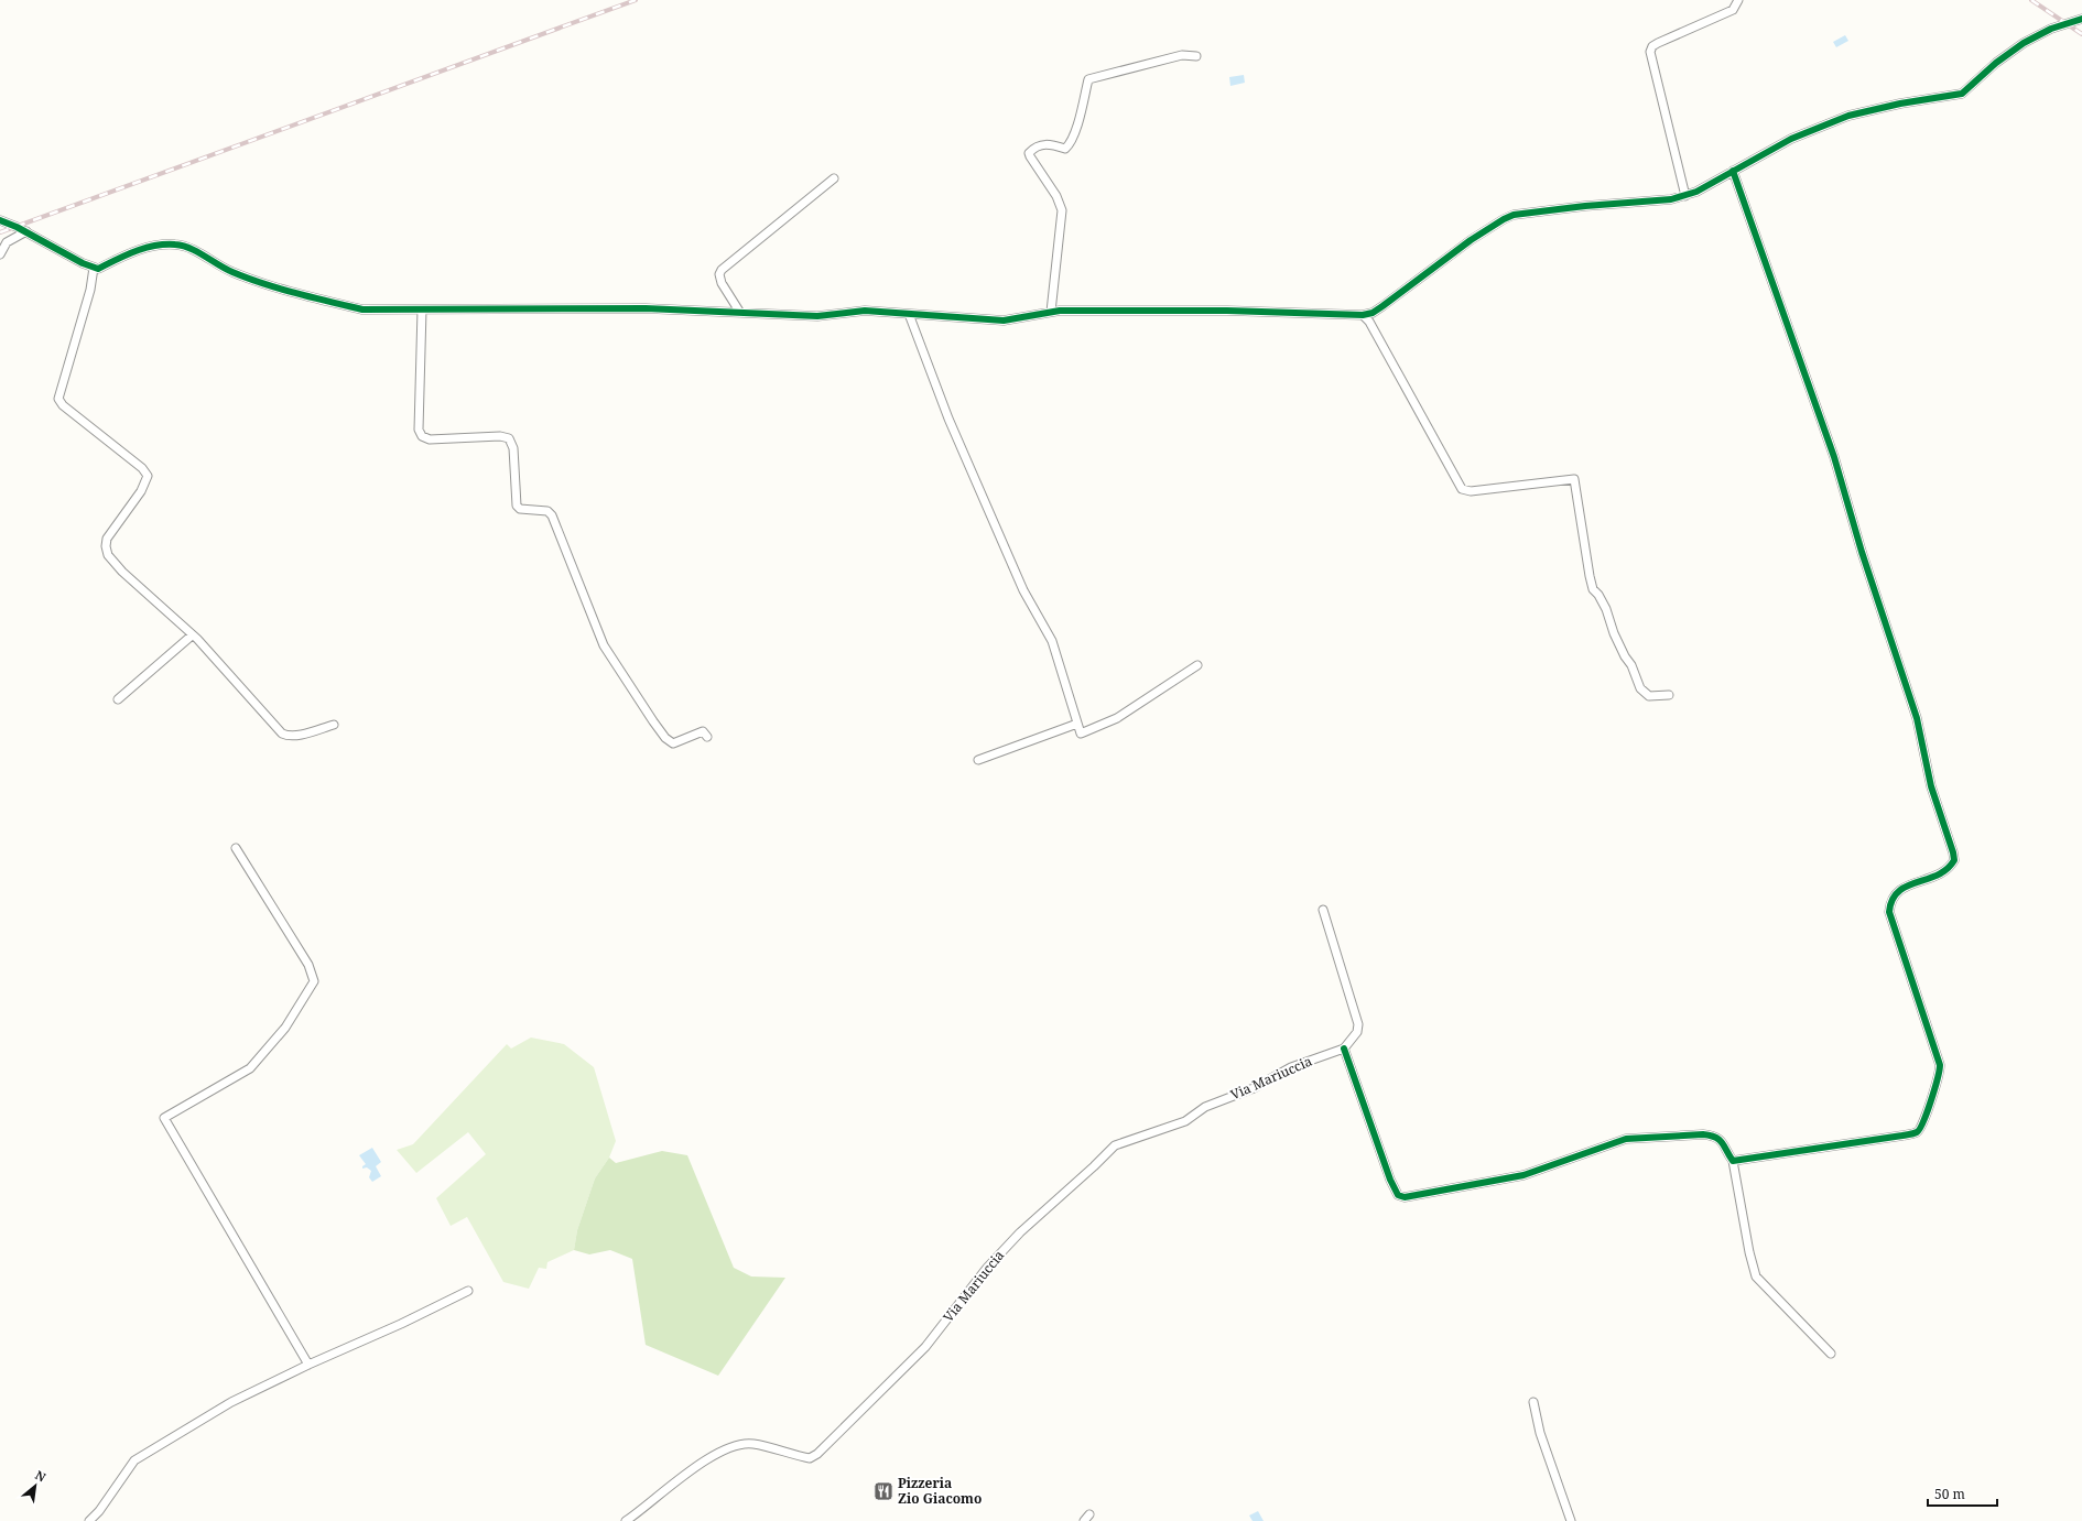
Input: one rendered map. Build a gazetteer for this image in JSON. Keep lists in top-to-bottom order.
{
  "streets": {
    "street": ["Via Mariuccia"]
  },
  "places": {
    "restaurant": ["Pizzeria Zio Giacomo"]
  },
  "scale_bar": "50 m",
  "north": "top right"
}
